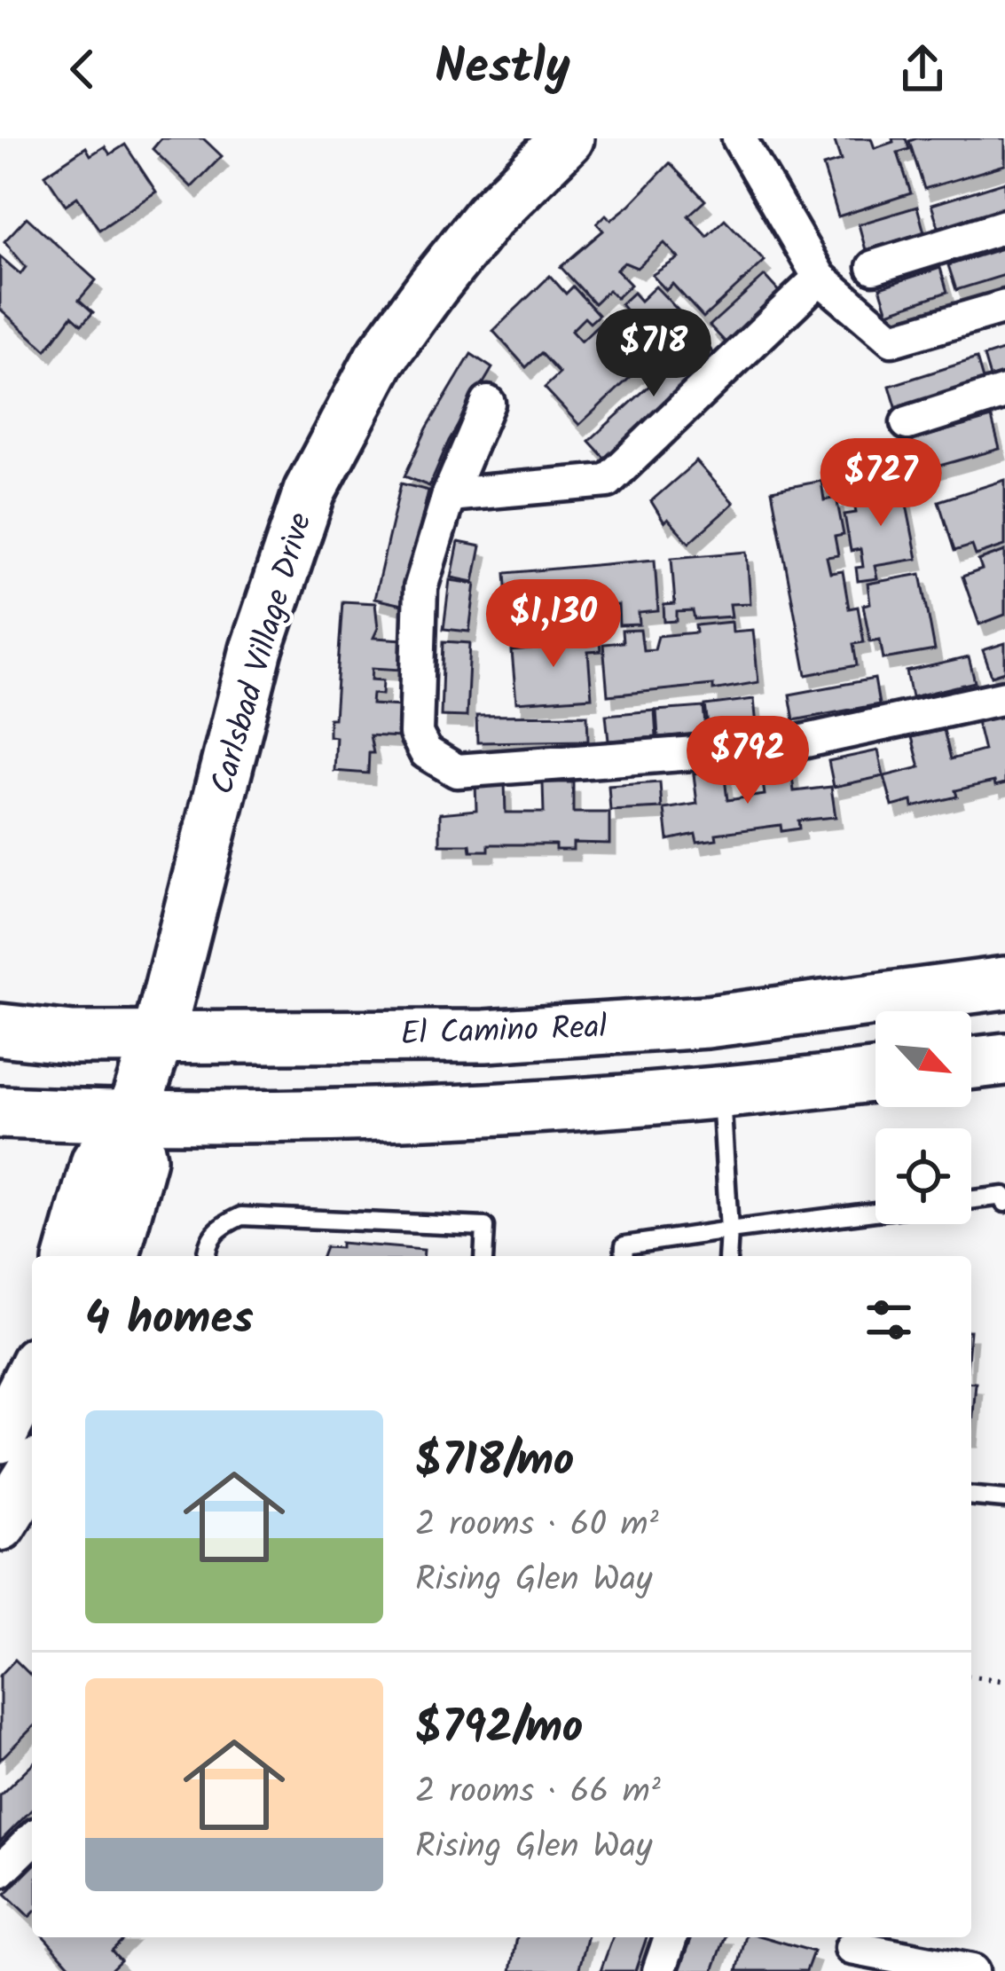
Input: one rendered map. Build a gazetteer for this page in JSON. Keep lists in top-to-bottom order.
{
  "streets": {
    "main road": ["Carlsbad Village Drive", "El Camino Real"]
  },
  "crossings": [
    ["Carlsbad Village Drive", "El Camino Real"]
  ],
  "north": "bottom right",
  "page": {
    "header": "Nestly",
    "price": [
      "$718",
      "$727",
      "$1,130",
      "$792"
    ],
    "heading": "4 homes",
    "list": [
      {
        "name": "$718/mo",
        "note": "2 rooms · 60 m² · Rising Glen Way"
      },
      {
        "name": "$792/mo",
        "note": "2 rooms · 66 m² · Rising Glen Way"
      }
    ]
  }
}
